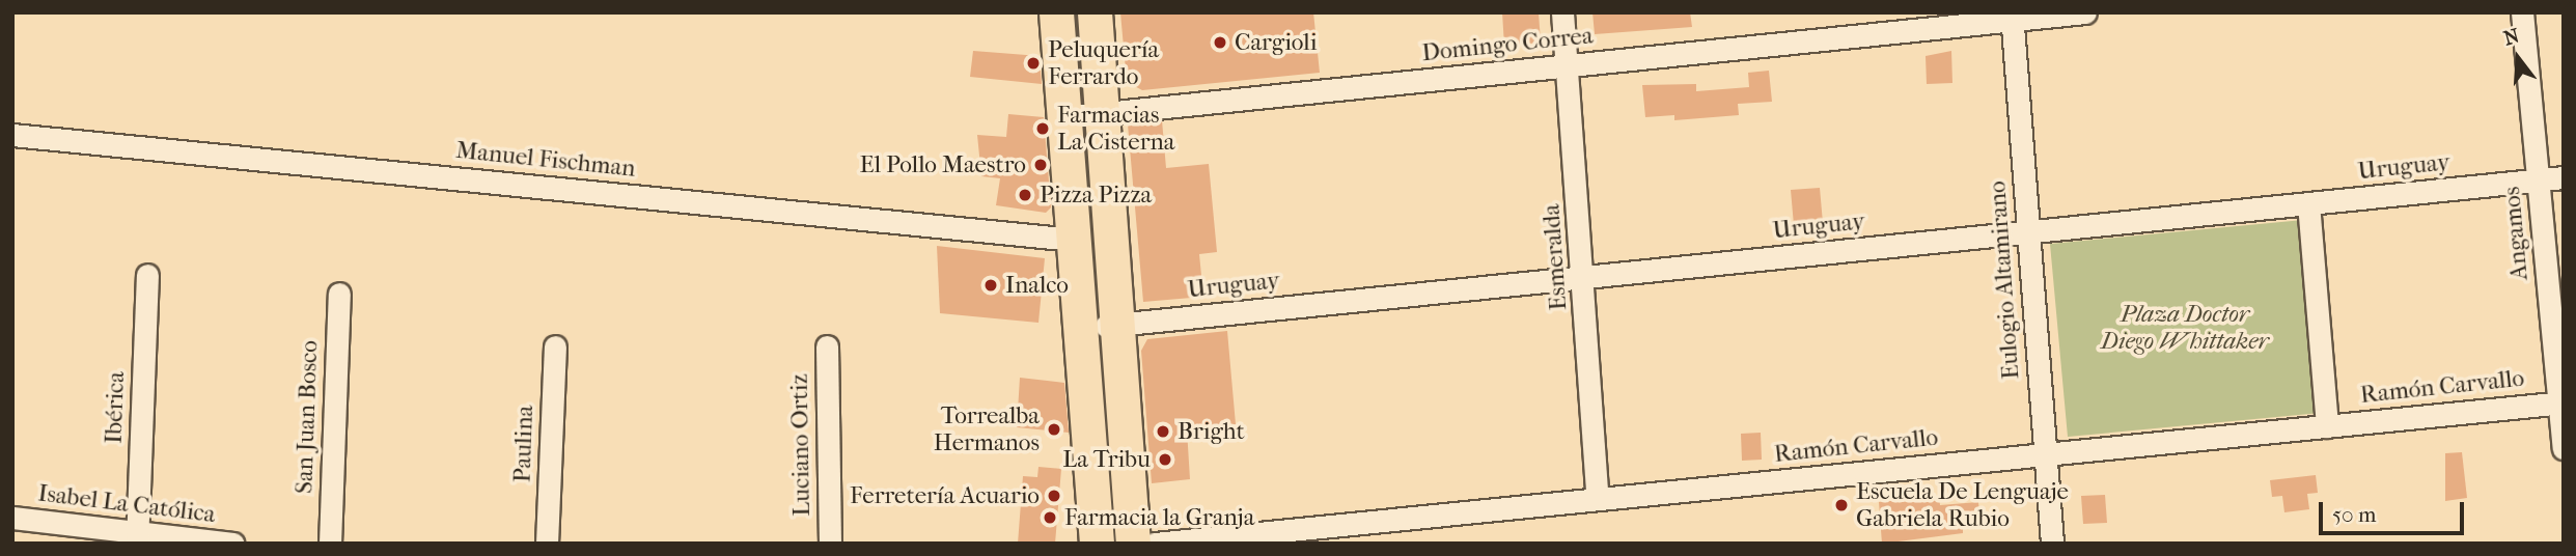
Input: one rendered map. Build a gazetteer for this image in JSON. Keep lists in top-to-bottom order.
{
  "streets": {
    "street": [
      "Domingo Correa",
      "Manuel Fischman",
      "Uruguay",
      "Angamos",
      "Esmeralda",
      "Eulogio Altamirano",
      "Ramón Carvallo",
      "Ibérica",
      "San Juan Bosco",
      "Paulina",
      "Luciano Ortiz",
      "Isabel La Católica"
    ]
  },
  "crossings": [
    ["Domingo Correa", "Esmeralda"],
    ["Domingo Correa", "Eulogio Altamirano"],
    ["Uruguay", "Angamos"],
    ["Uruguay", "Esmeralda"],
    ["Uruguay", "Eulogio Altamirano"],
    ["Angamos", "Ramón Carvallo"],
    ["Esmeralda", "Ramón Carvallo"],
    ["Eulogio Altamirano", "Ramón Carvallo"],
    ["Ibérica", "Isabel La Católica"]
  ],
  "parks": ["Plaza Doctor Diego Whittaker"],
  "places": [
    "Cargioli",
    "Peluquería Ferrardo",
    "Farmacias La Cisterna",
    "El Pollo Maestro",
    "Pizza Pizza",
    "Inalco",
    "Torrealba Hermanos",
    "Bright",
    "La Tribu",
    "Ferretería Acuario",
    "Escuela De Lenguaje Gabriela Rubio",
    "Farmacia la Granja"
  ],
  "scale_bar": "50 m",
  "north": "top"
}
